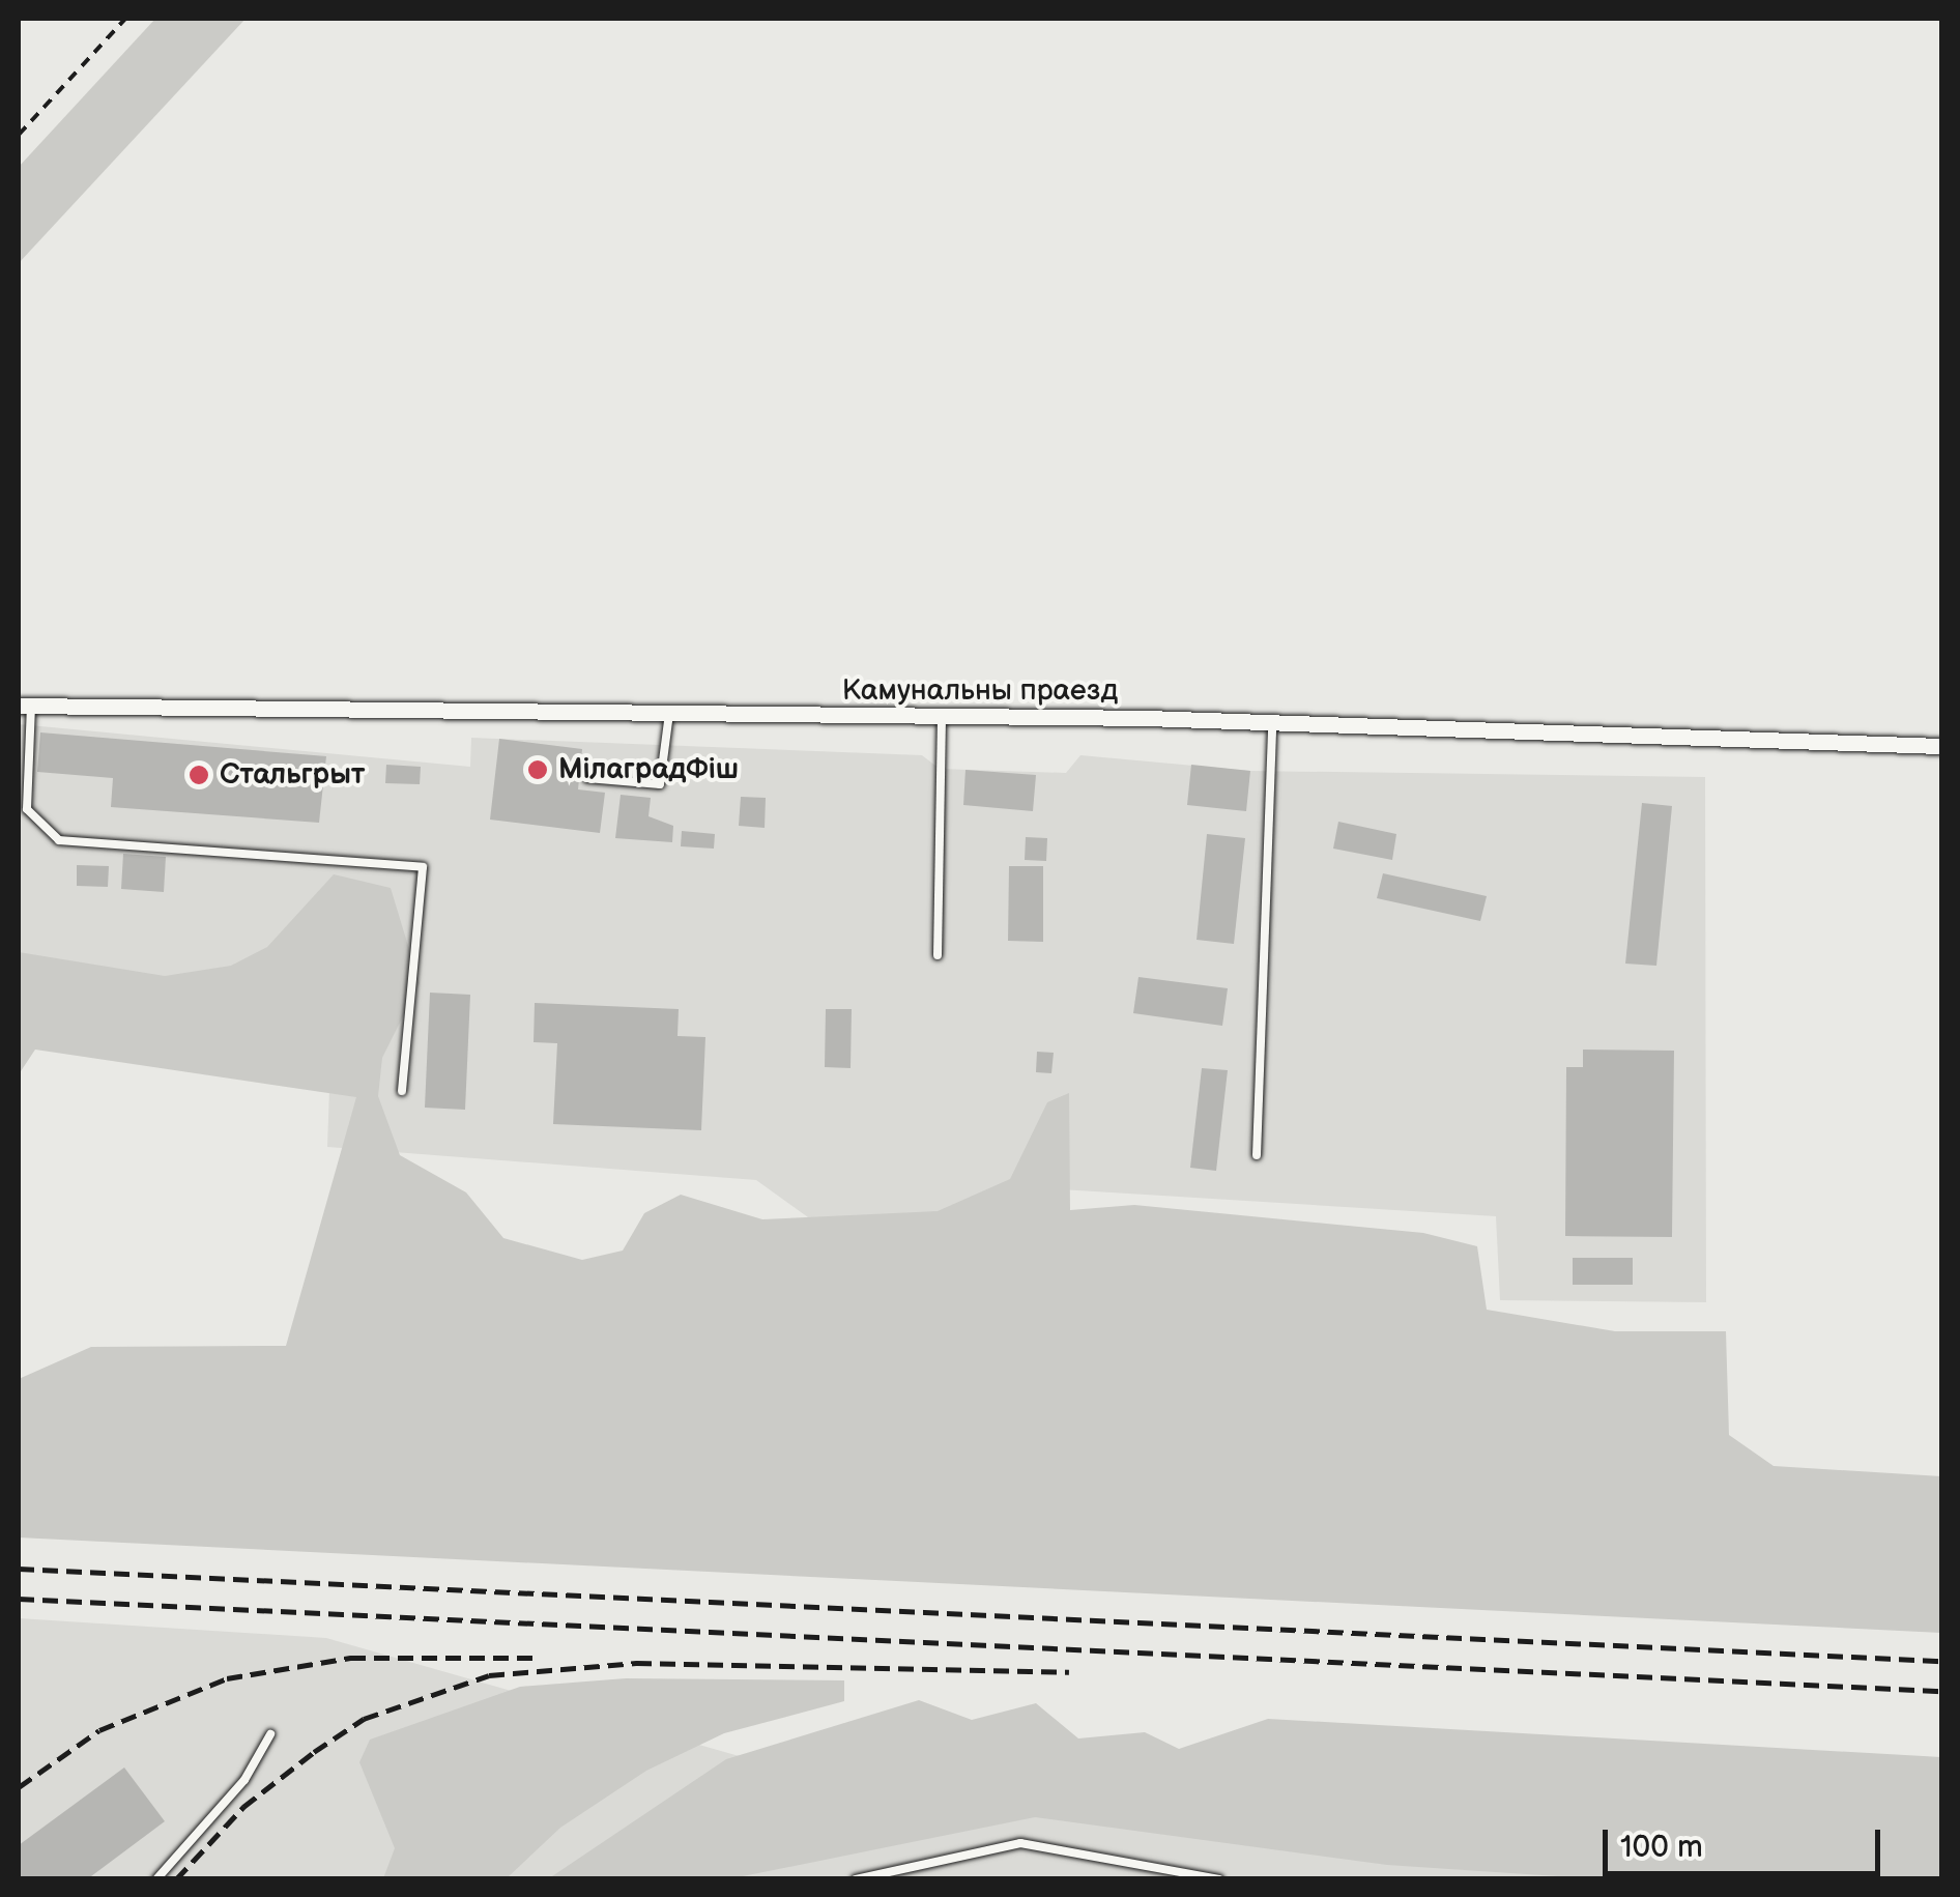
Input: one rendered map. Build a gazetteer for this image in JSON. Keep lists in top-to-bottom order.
{
  "streets": {
    "street": ["Камунальны праезд"]
  },
  "places": ["МілаградФіш", "Стальгрыт"],
  "scale_bar": "100 m"
}
